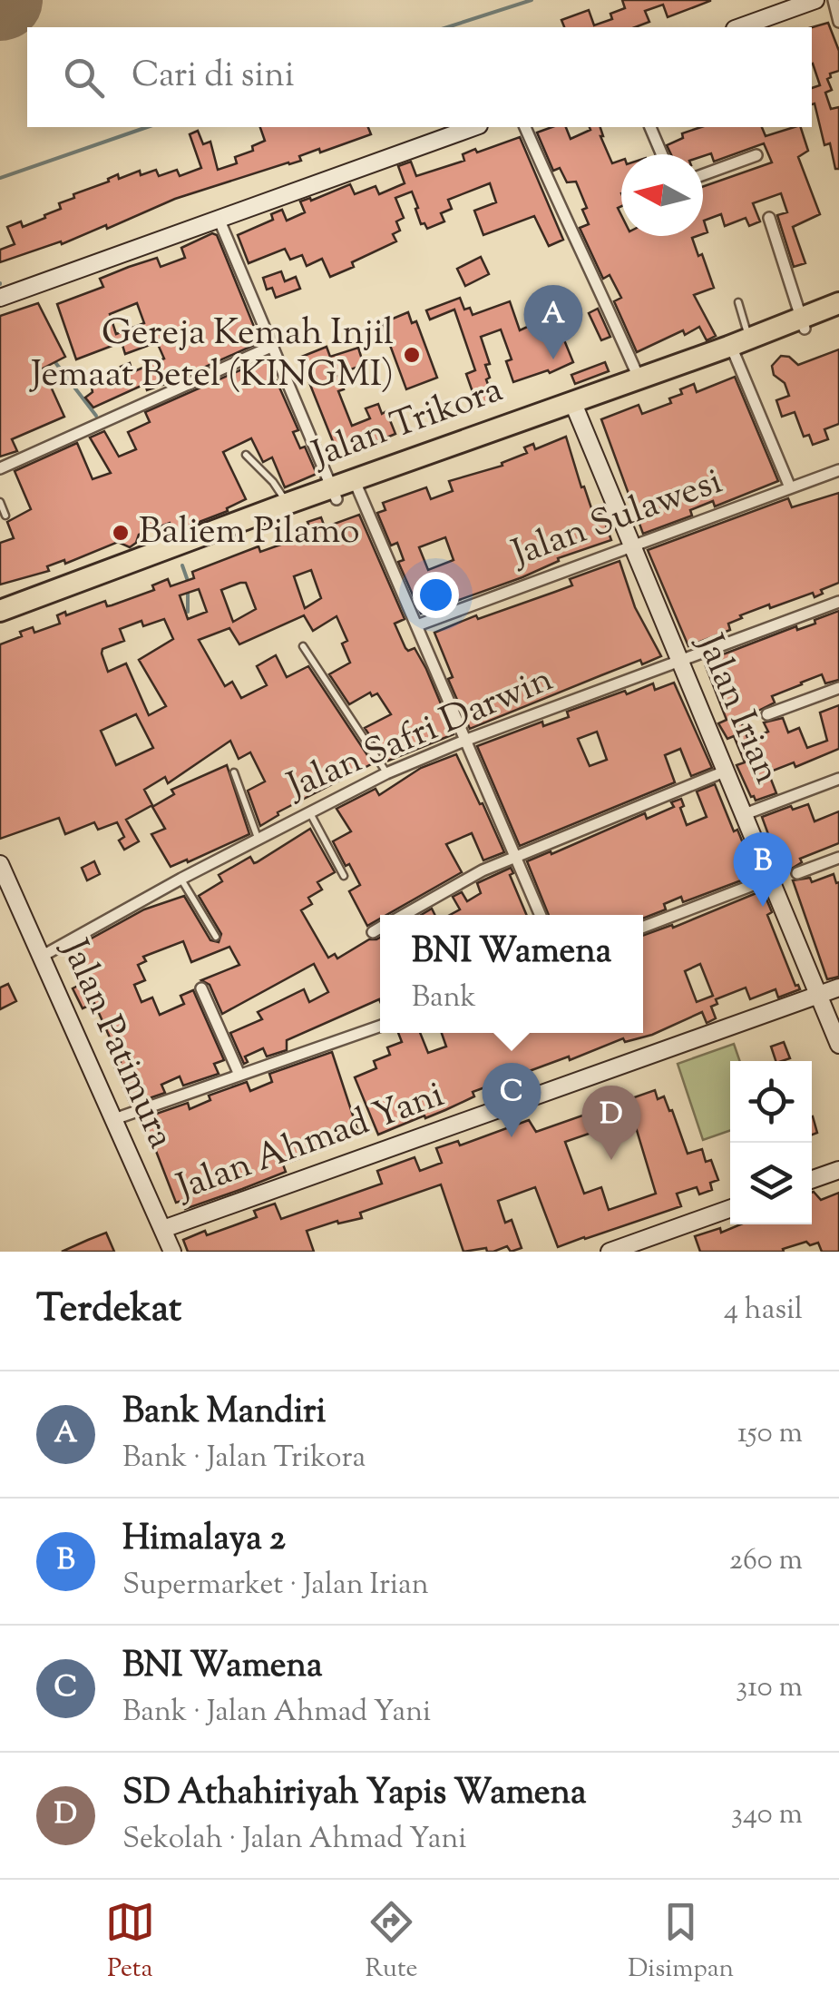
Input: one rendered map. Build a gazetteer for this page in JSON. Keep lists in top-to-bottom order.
{
  "streets": {
    "highway": ["Jalan Trikora"],
    "main road": ["Jalan Irian", "Jalan Patimura", "Jalan Ahmad Yani"],
    "street": ["Jalan Sulawesi", "Jalan Safri Darwin"]
  },
  "crossings": [
    ["Jalan Trikora", "Jalan Irian"],
    ["Jalan Sulawesi", "Jalan Irian"],
    ["Jalan Irian", "Jalan Safri Darwin"],
    ["Jalan Irian", "Jalan Ahmad Yani"],
    ["Jalan Safri Darwin", "Jalan Patimura"],
    ["Jalan Patimura", "Jalan Ahmad Yani"]
  ],
  "places": ["Gereja Kemah Injil Jemaat Betel (KINGMI)", "Baliem Pilamo"],
  "north": "left",
  "page": {
    "search": "Cari di sini",
    "pins": [
      "A",
      "B",
      "C",
      "D"
    ],
    "popup": ["BNI Wamena", "Bank"],
    "heading": ["Terdekat", "4 hasil"],
    "list": [
      {
        "mark": "A",
        "name": "Bank Mandiri",
        "note": "Bank · Jalan Trikora",
        "value": "150 m"
      },
      {
        "mark": "B",
        "name": "Himalaya 2",
        "note": "Supermarket · Jalan Irian",
        "value": "260 m"
      },
      {
        "mark": "C",
        "name": "BNI Wamena",
        "note": "Bank · Jalan Ahmad Yani",
        "value": "310 m"
      },
      {
        "mark": "D",
        "name": "SD Athahiriyah Yapis Wamena",
        "note": "Sekolah · Jalan Ahmad Yani",
        "value": "340 m"
      }
    ],
    "nav": ["Peta", "Rute", "Disimpan"]
  }
}
